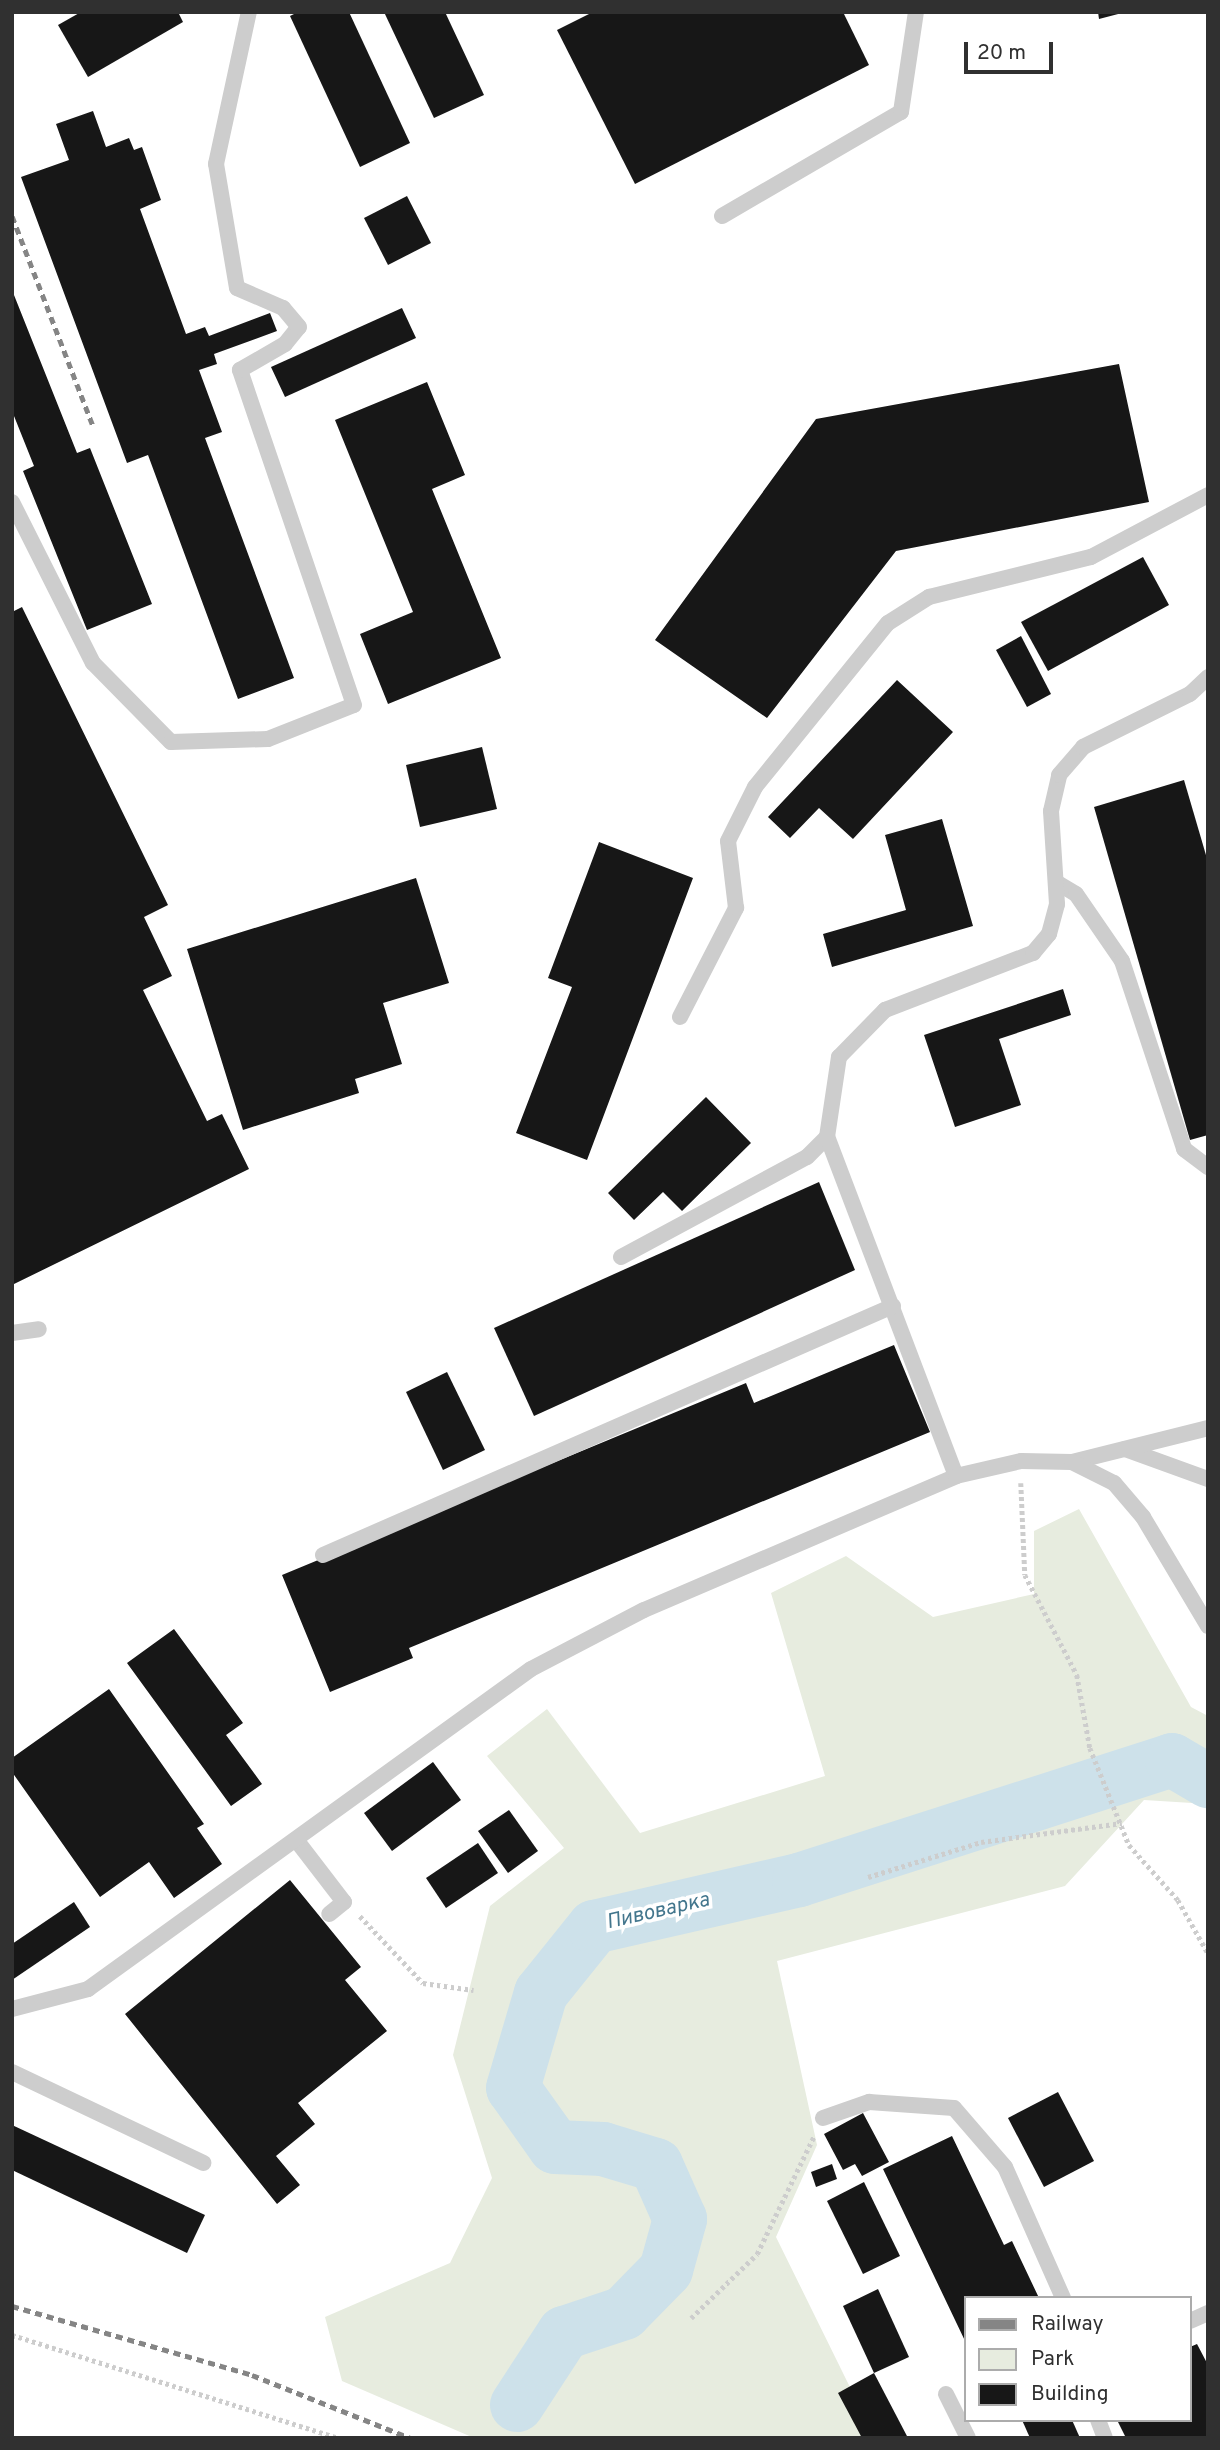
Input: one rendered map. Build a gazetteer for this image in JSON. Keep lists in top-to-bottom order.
{
  "water": ["Пивоварка"],
  "legend": ["Railway", "Park", "Building"],
  "scale_bar": "20 m"
}
